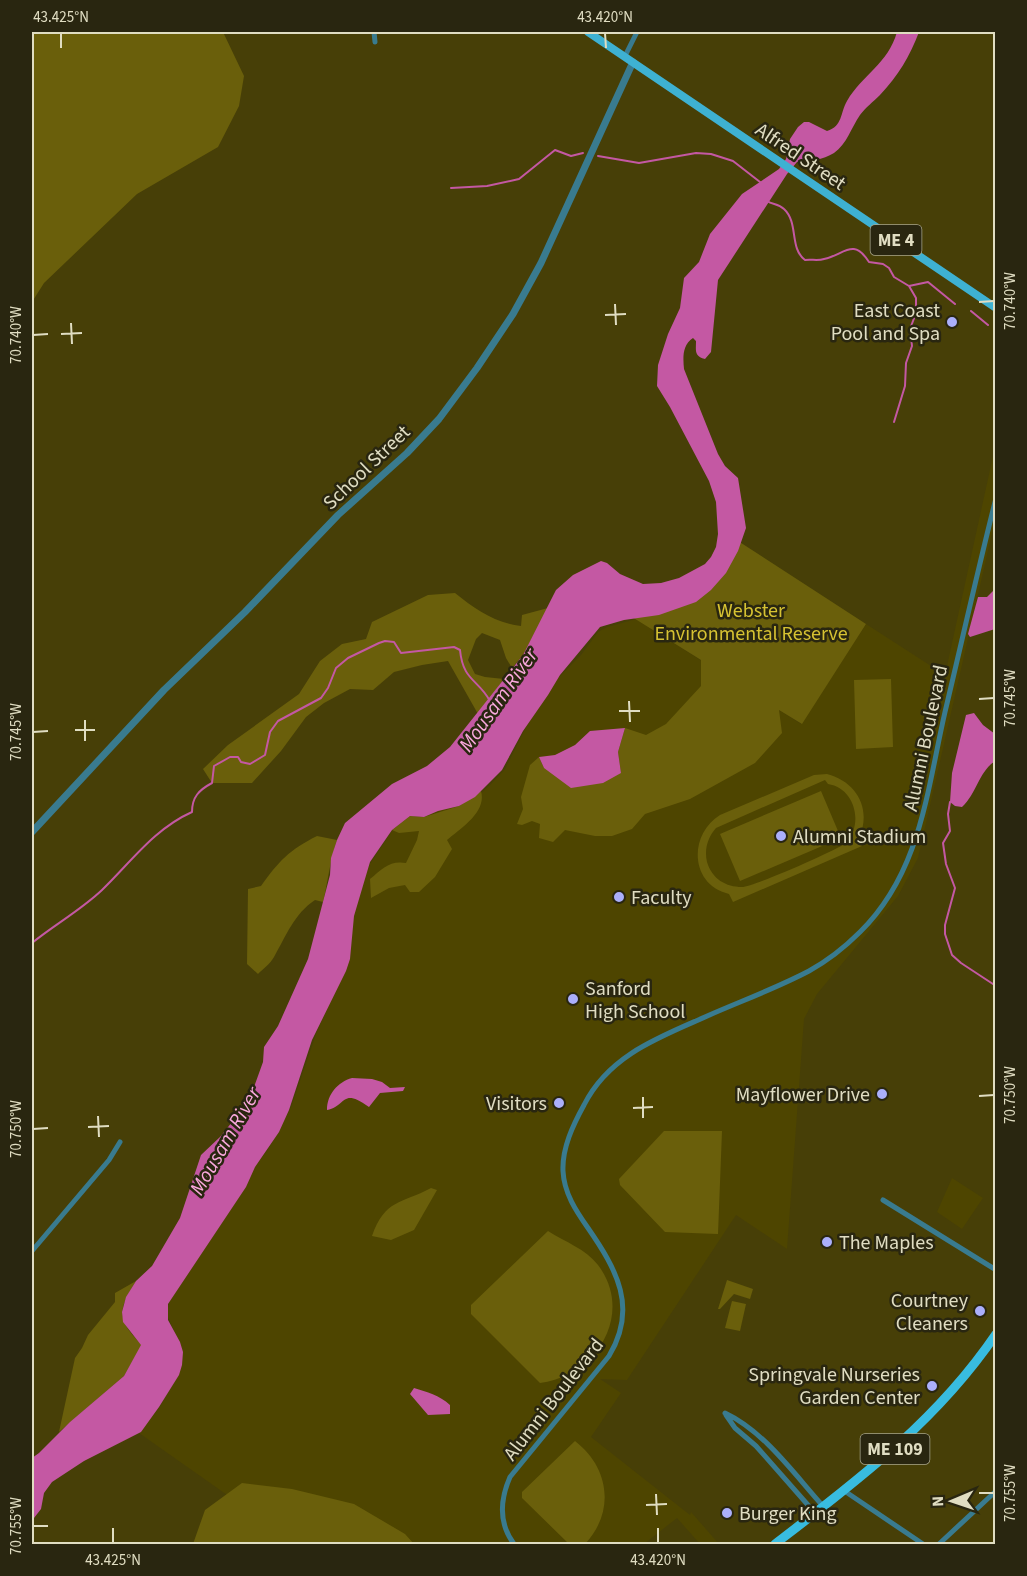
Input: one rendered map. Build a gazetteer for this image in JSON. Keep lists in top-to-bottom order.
{
  "streets": {
    "highway": ["ME 109"],
    "main road": ["Alfred Street", "ME 4"],
    "street": ["School Street", "Alumni Boulevard"]
  },
  "crossings": [
    ["Alfred Street", "School Street"]
  ],
  "water": ["Mousam River"],
  "parks": ["Webster Environmental Reserve"],
  "places": [
    "East Coast Pool and Spa",
    "Alumni Stadium",
    "Faculty",
    "Sanford High School",
    "Mayflower Drive",
    "Visitors",
    "The Maples",
    "Courtney Cleaners",
    "Springvale Nurseries Garden Center",
    "Burger King"
  ],
  "north": "left",
  "coordinates": [
    "43.425°N",
    "43.420°N",
    "70.740°W",
    "70.745°W",
    "70.750°W",
    "70.755°W"
  ]
}
